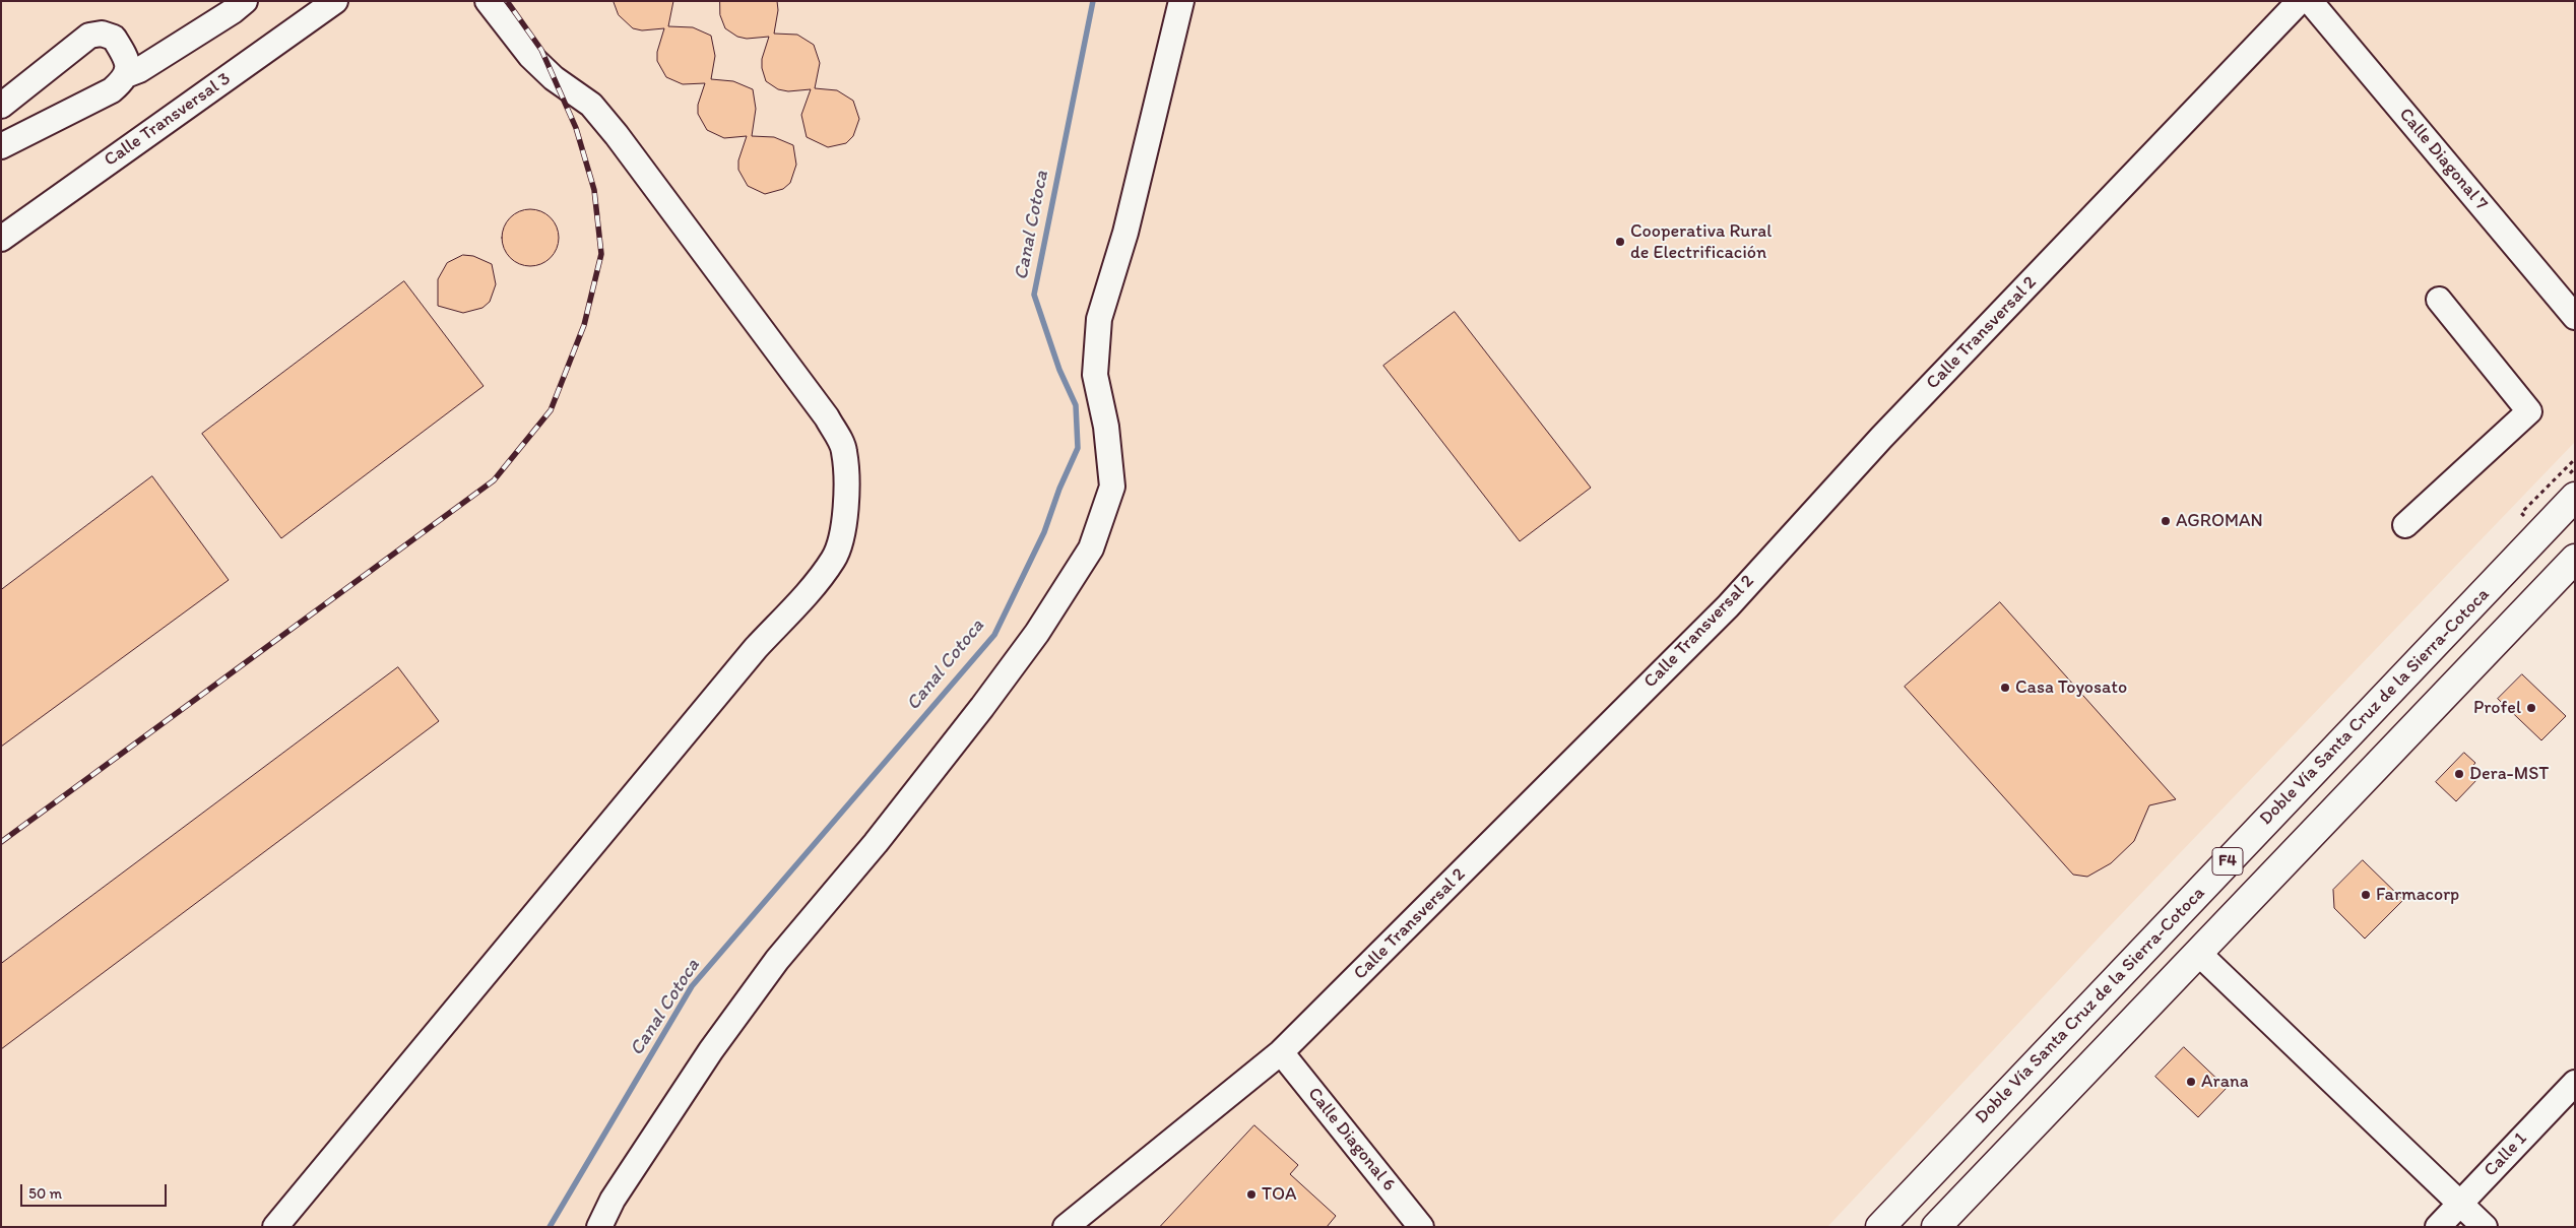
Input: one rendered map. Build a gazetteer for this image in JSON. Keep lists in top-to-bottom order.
{
  "streets": {
    "highway": ["Doble Vía Santa Cruz de la Sierra-Cotoca", "F4"],
    "street": [
      "Calle Transversal 3",
      "Calle Diagonal 7",
      "Calle Transversal 2",
      "Calle Diagonal 6",
      "Calle 1"
    ]
  },
  "crossings": [
    ["Calle Transversal 2", "Calle Diagonal 6"]
  ],
  "water": ["Canal Cotoca"],
  "places": [
    "Cooperativa Rural de Electrificación",
    "AGROMAN",
    "Casa Toyosato",
    "Profel",
    "Dera-MST",
    "Farmacorp",
    "Arana",
    "TOA"
  ],
  "scale_bar": "50 m"
}
